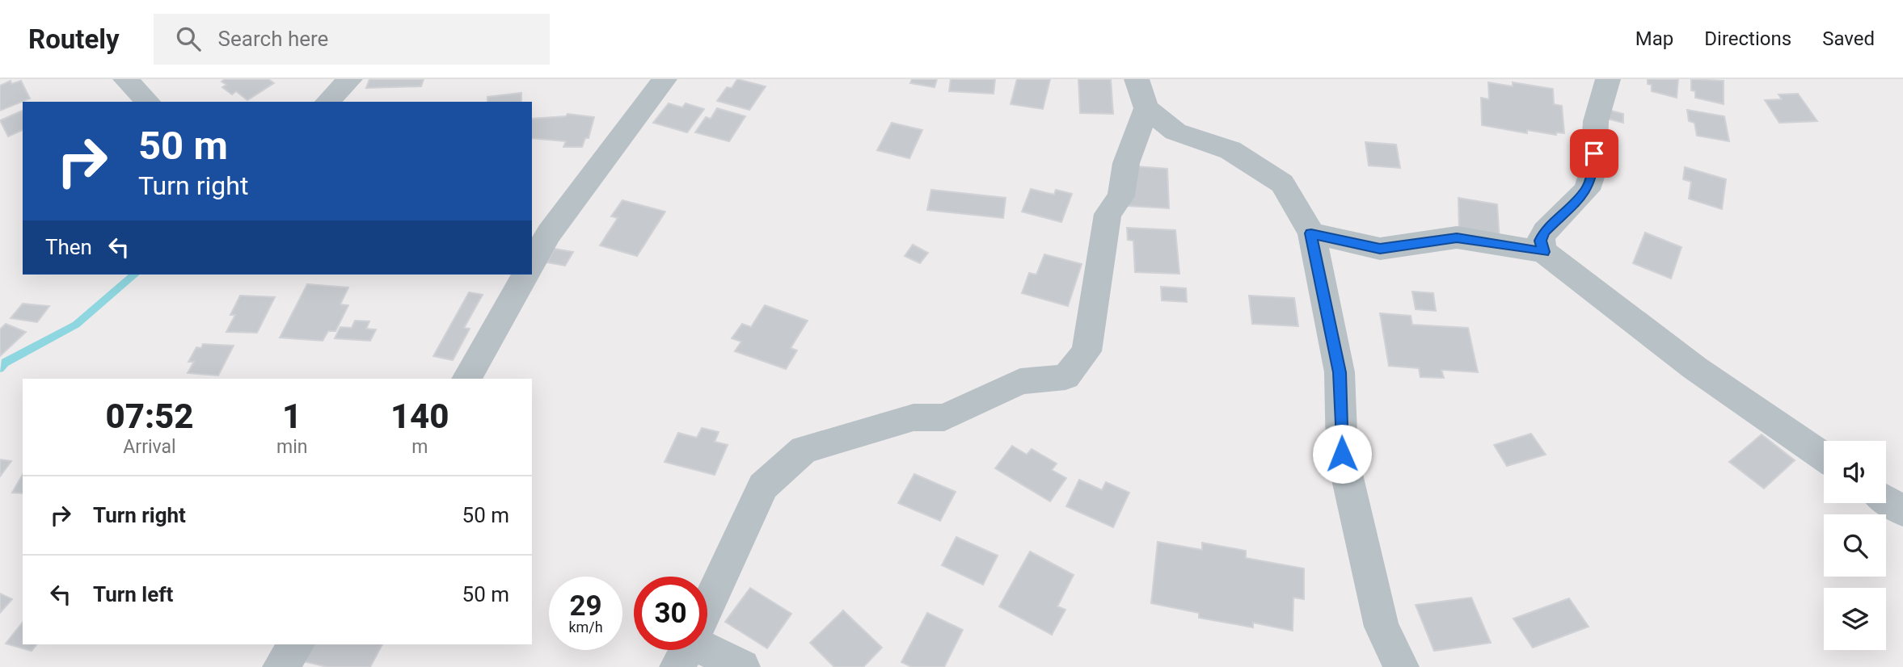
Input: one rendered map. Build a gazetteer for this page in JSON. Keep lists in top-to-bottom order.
{
  "page": {
    "header": "Routely",
    "search": "Search here",
    "nav": ["Map", "Directions", "Saved"],
    "turn": ["50 m", "Turn right"],
    "then": "Then",
    "eta": [
      "07:52",
      "Arrival",
      "1",
      "min",
      "140",
      "m"
    ],
    "list": [
      {
        "name": "Turn right",
        "value": "50 m"
      },
      {
        "name": "Turn left",
        "value": "50 m"
      }
    ],
    "speed": "29 km/h",
    "limit": "30"
  }
}
